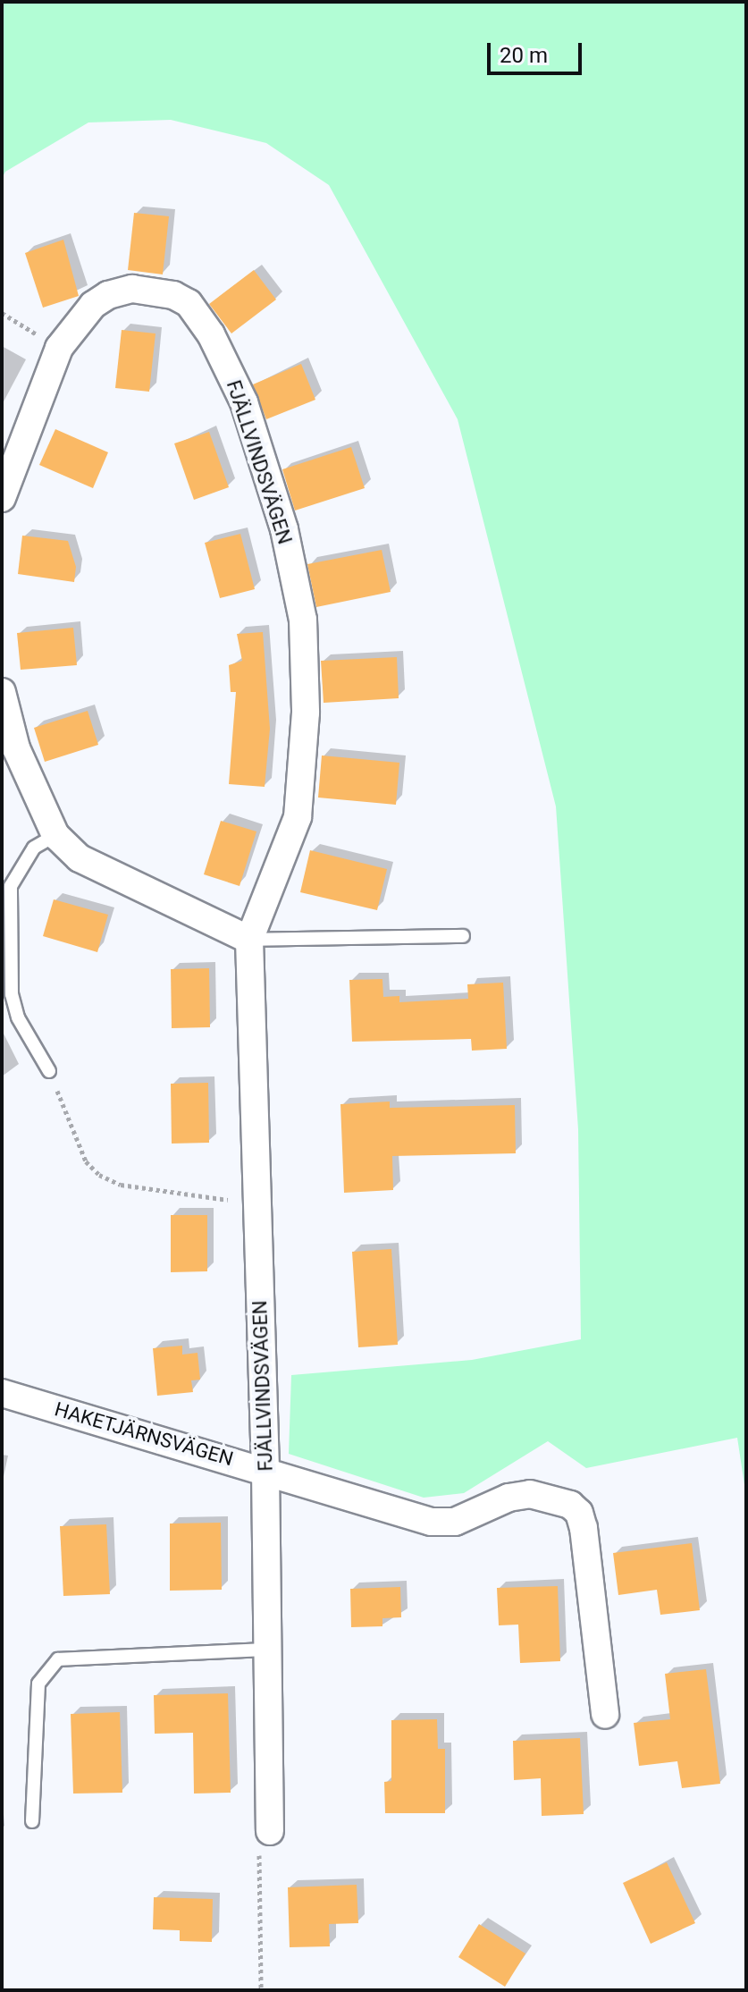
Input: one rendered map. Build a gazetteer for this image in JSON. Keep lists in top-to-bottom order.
{
  "streets": {
    "street": ["FJÄLLVINDSVÄGEN", "HAKETJÄRNSVÄGEN"]
  },
  "crossings": [
    ["FJÄLLVINDSVÄGEN", "HAKETJÄRNSVÄGEN"]
  ],
  "scale_bar": "20 m"
}
